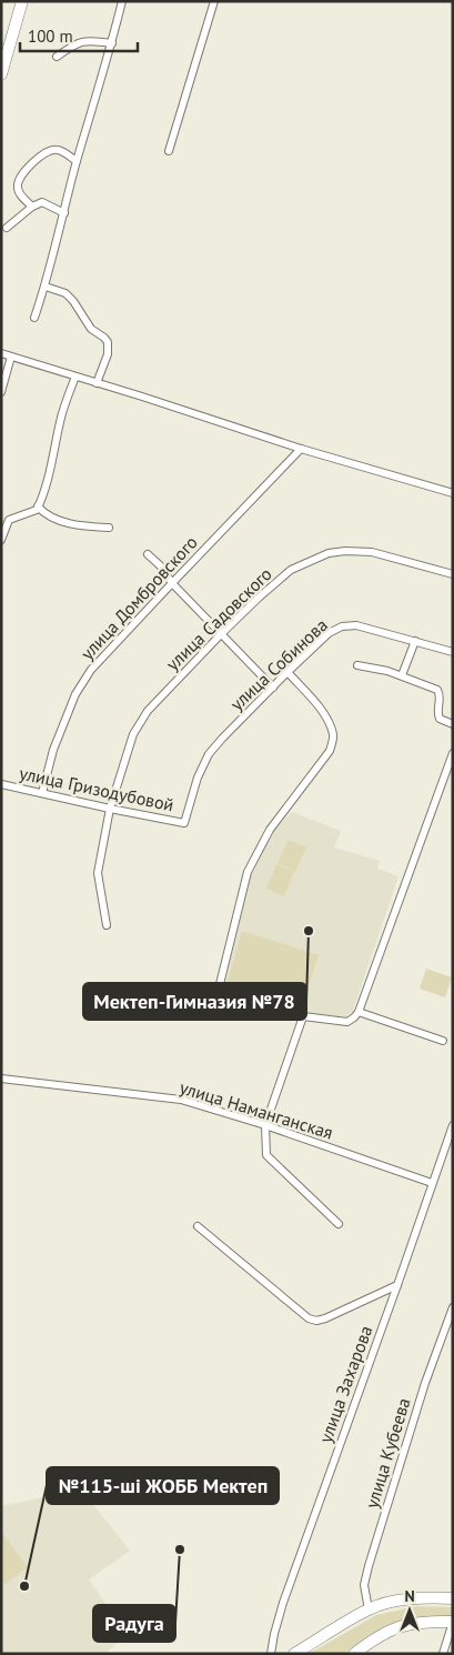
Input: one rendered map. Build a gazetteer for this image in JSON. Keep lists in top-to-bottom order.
{
  "streets": {
    "street": [
      "улица Домбровского",
      "улица Садовского",
      "улица Собинова",
      "улица Гризодубовой",
      "улица Наманганская",
      "улица Захарова",
      "улица Кубеева"
    ]
  },
  "crossings": [
    ["улица Домбровского", "улица Гризодубовой"],
    ["улица Садовского", "улица Гризодубовой"],
    ["улица Собинова", "улица Гризодубовой"],
    ["улица Наманганская", "улица Захарова"]
  ],
  "places": ["Мектеп-Гимназия №78", "Радуга", "№115-ші ЖОББ Мектеп"],
  "scale_bar": "100 m",
  "north": "top"
}
